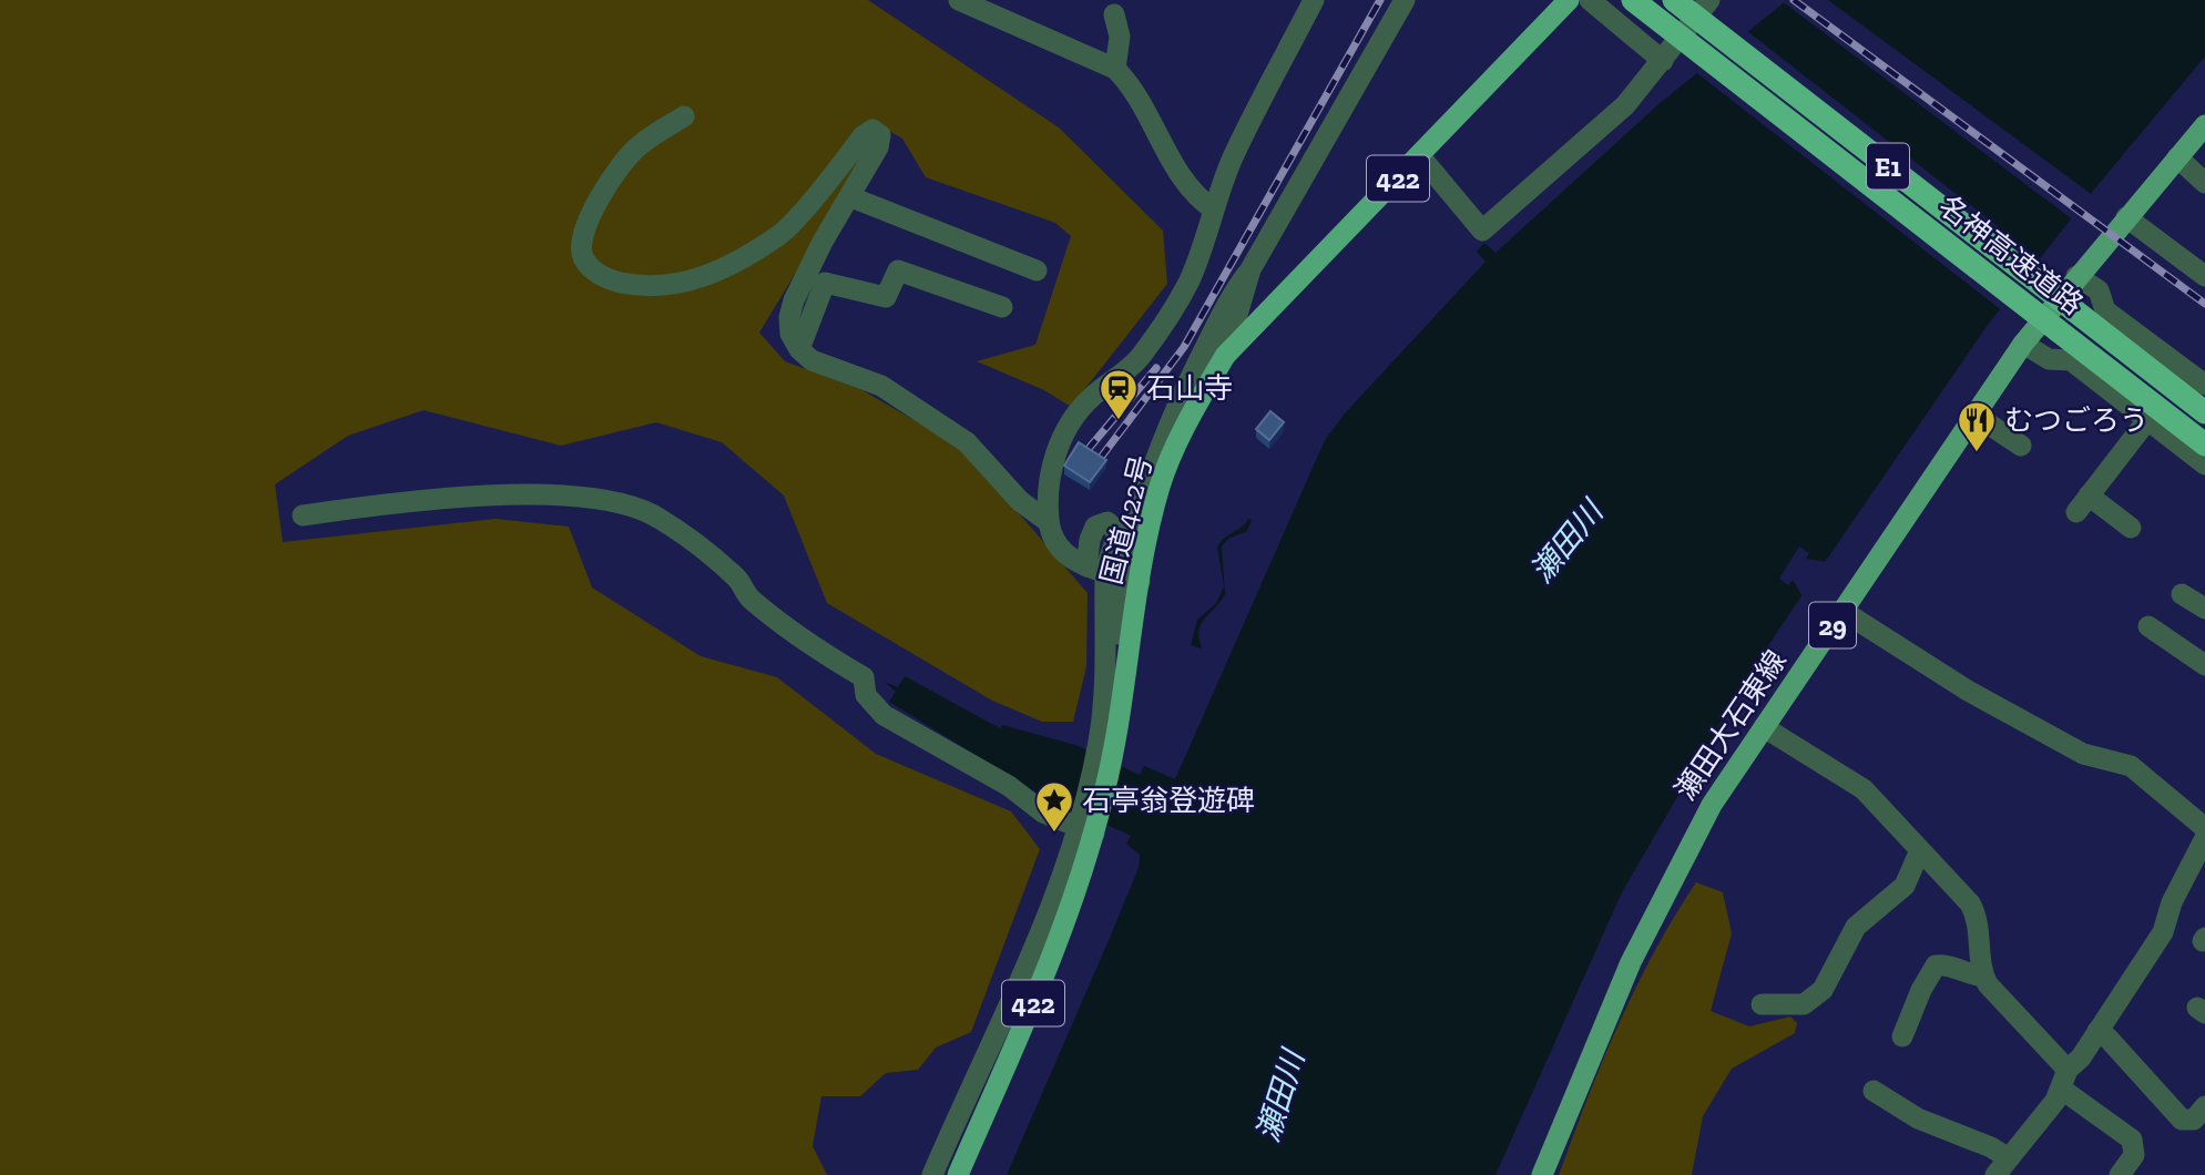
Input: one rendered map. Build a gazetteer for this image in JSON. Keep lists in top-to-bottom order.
{
  "streets": {
    "highway": [
      "E1",
      "422",
      "名神高速道路",
      "国道422号"
    ],
    "main road": ["29", "瀬田大石東線"]
  },
  "water": ["瀬田川"],
  "places": {
    "station": ["石山寺"],
    "restaurant": ["むつごろう"],
    "place": ["石亭翁登遊碑"]
  }
}
